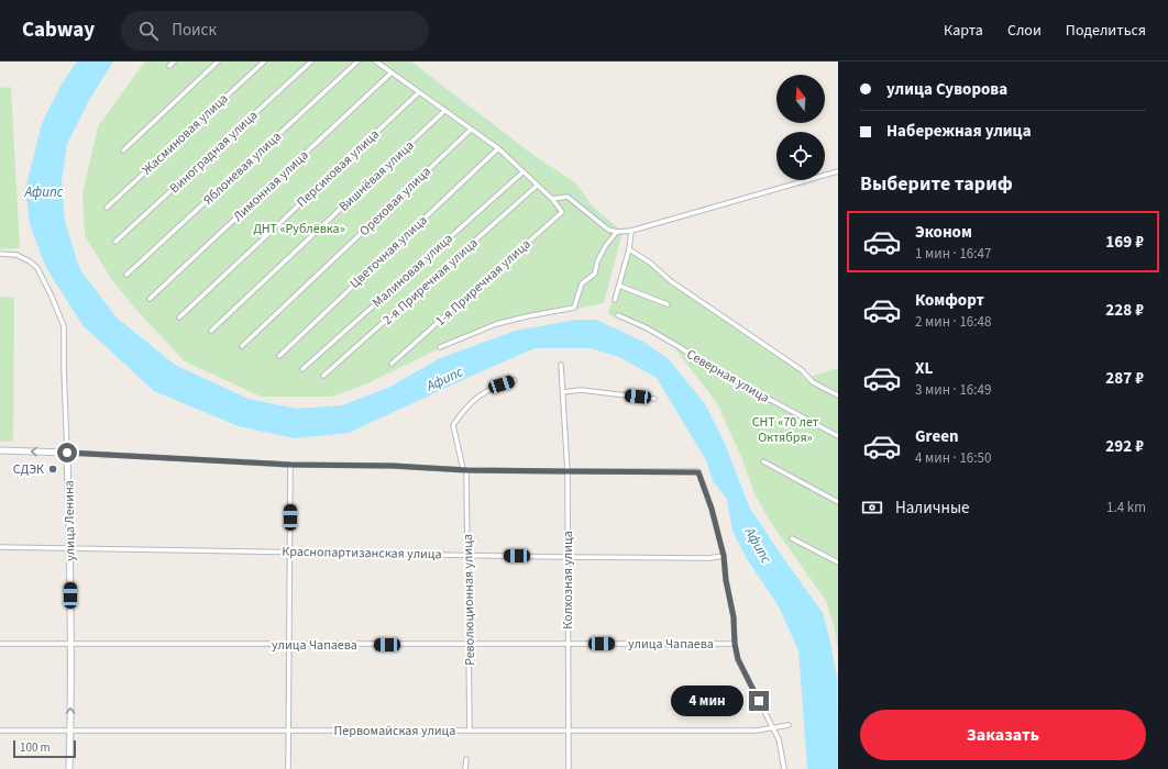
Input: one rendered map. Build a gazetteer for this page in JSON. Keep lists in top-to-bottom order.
{
  "streets": {
    "street": [
      "Жасминовая улица",
      "Виноградная улица",
      "Яблоневая улица",
      "Персиковая улица",
      "Вишнёвая улица",
      "Лимонная улица",
      "Ореховая улица",
      "Цветочная улица",
      "Малиновая улица",
      "2-я Приречная улица",
      "1-я Приречная улица",
      "Северная улица",
      "улица Ленина",
      "Краснопартизанская улица",
      "Колхозная улица",
      "Революционная улица",
      "улица Чапаева",
      "Первомайская улица"
    ]
  },
  "crossings": [
    ["улица Ленина", "Краснопартизанская улица"],
    ["улица Ленина", "улица Чапаева"],
    ["улица Ленина", "Первомайская улица"],
    ["Краснопартизанская улица", "Колхозная улица"],
    ["Краснопартизанская улица", "Революционная улица"],
    ["Колхозная улица", "улица Чапаева"],
    ["Колхозная улица", "Первомайская улица"],
    ["Революционная улица", "улица Чапаева"],
    ["Революционная улица", "Первомайская улица"]
  ],
  "water": ["Афипс"],
  "parks": ["ДНТ «Рублёвка»", "СНТ «70 лет Октября»"],
  "places": ["СДЭК"],
  "scale_bar": "100 m",
  "north": "top",
  "page": {
    "header": "Cabway",
    "search": "Поиск",
    "nav": ["Карта", "Слои", "Поделиться"],
    "banner": ["улица Суворова", "Набережная улица"],
    "heading": "Выберите тариф",
    "list": [
      {
        "name": "Эконом",
        "note": "1 мин · 16:47",
        "value": "169 ₽"
      },
      {
        "name": "Комфорт",
        "note": "2 мин · 16:48",
        "value": "228 ₽"
      },
      {
        "name": "XL",
        "note": "3 мин · 16:49",
        "value": "287 ₽"
      },
      {
        "name": "Green",
        "note": "4 мин · 16:50",
        "value": "292 ₽"
      }
    ],
    "pay": ["Наличные", "1.4 km"],
    "bubble": "4 мин",
    "buttons": "Заказать",
    "scale": "100 m"
  }
}
